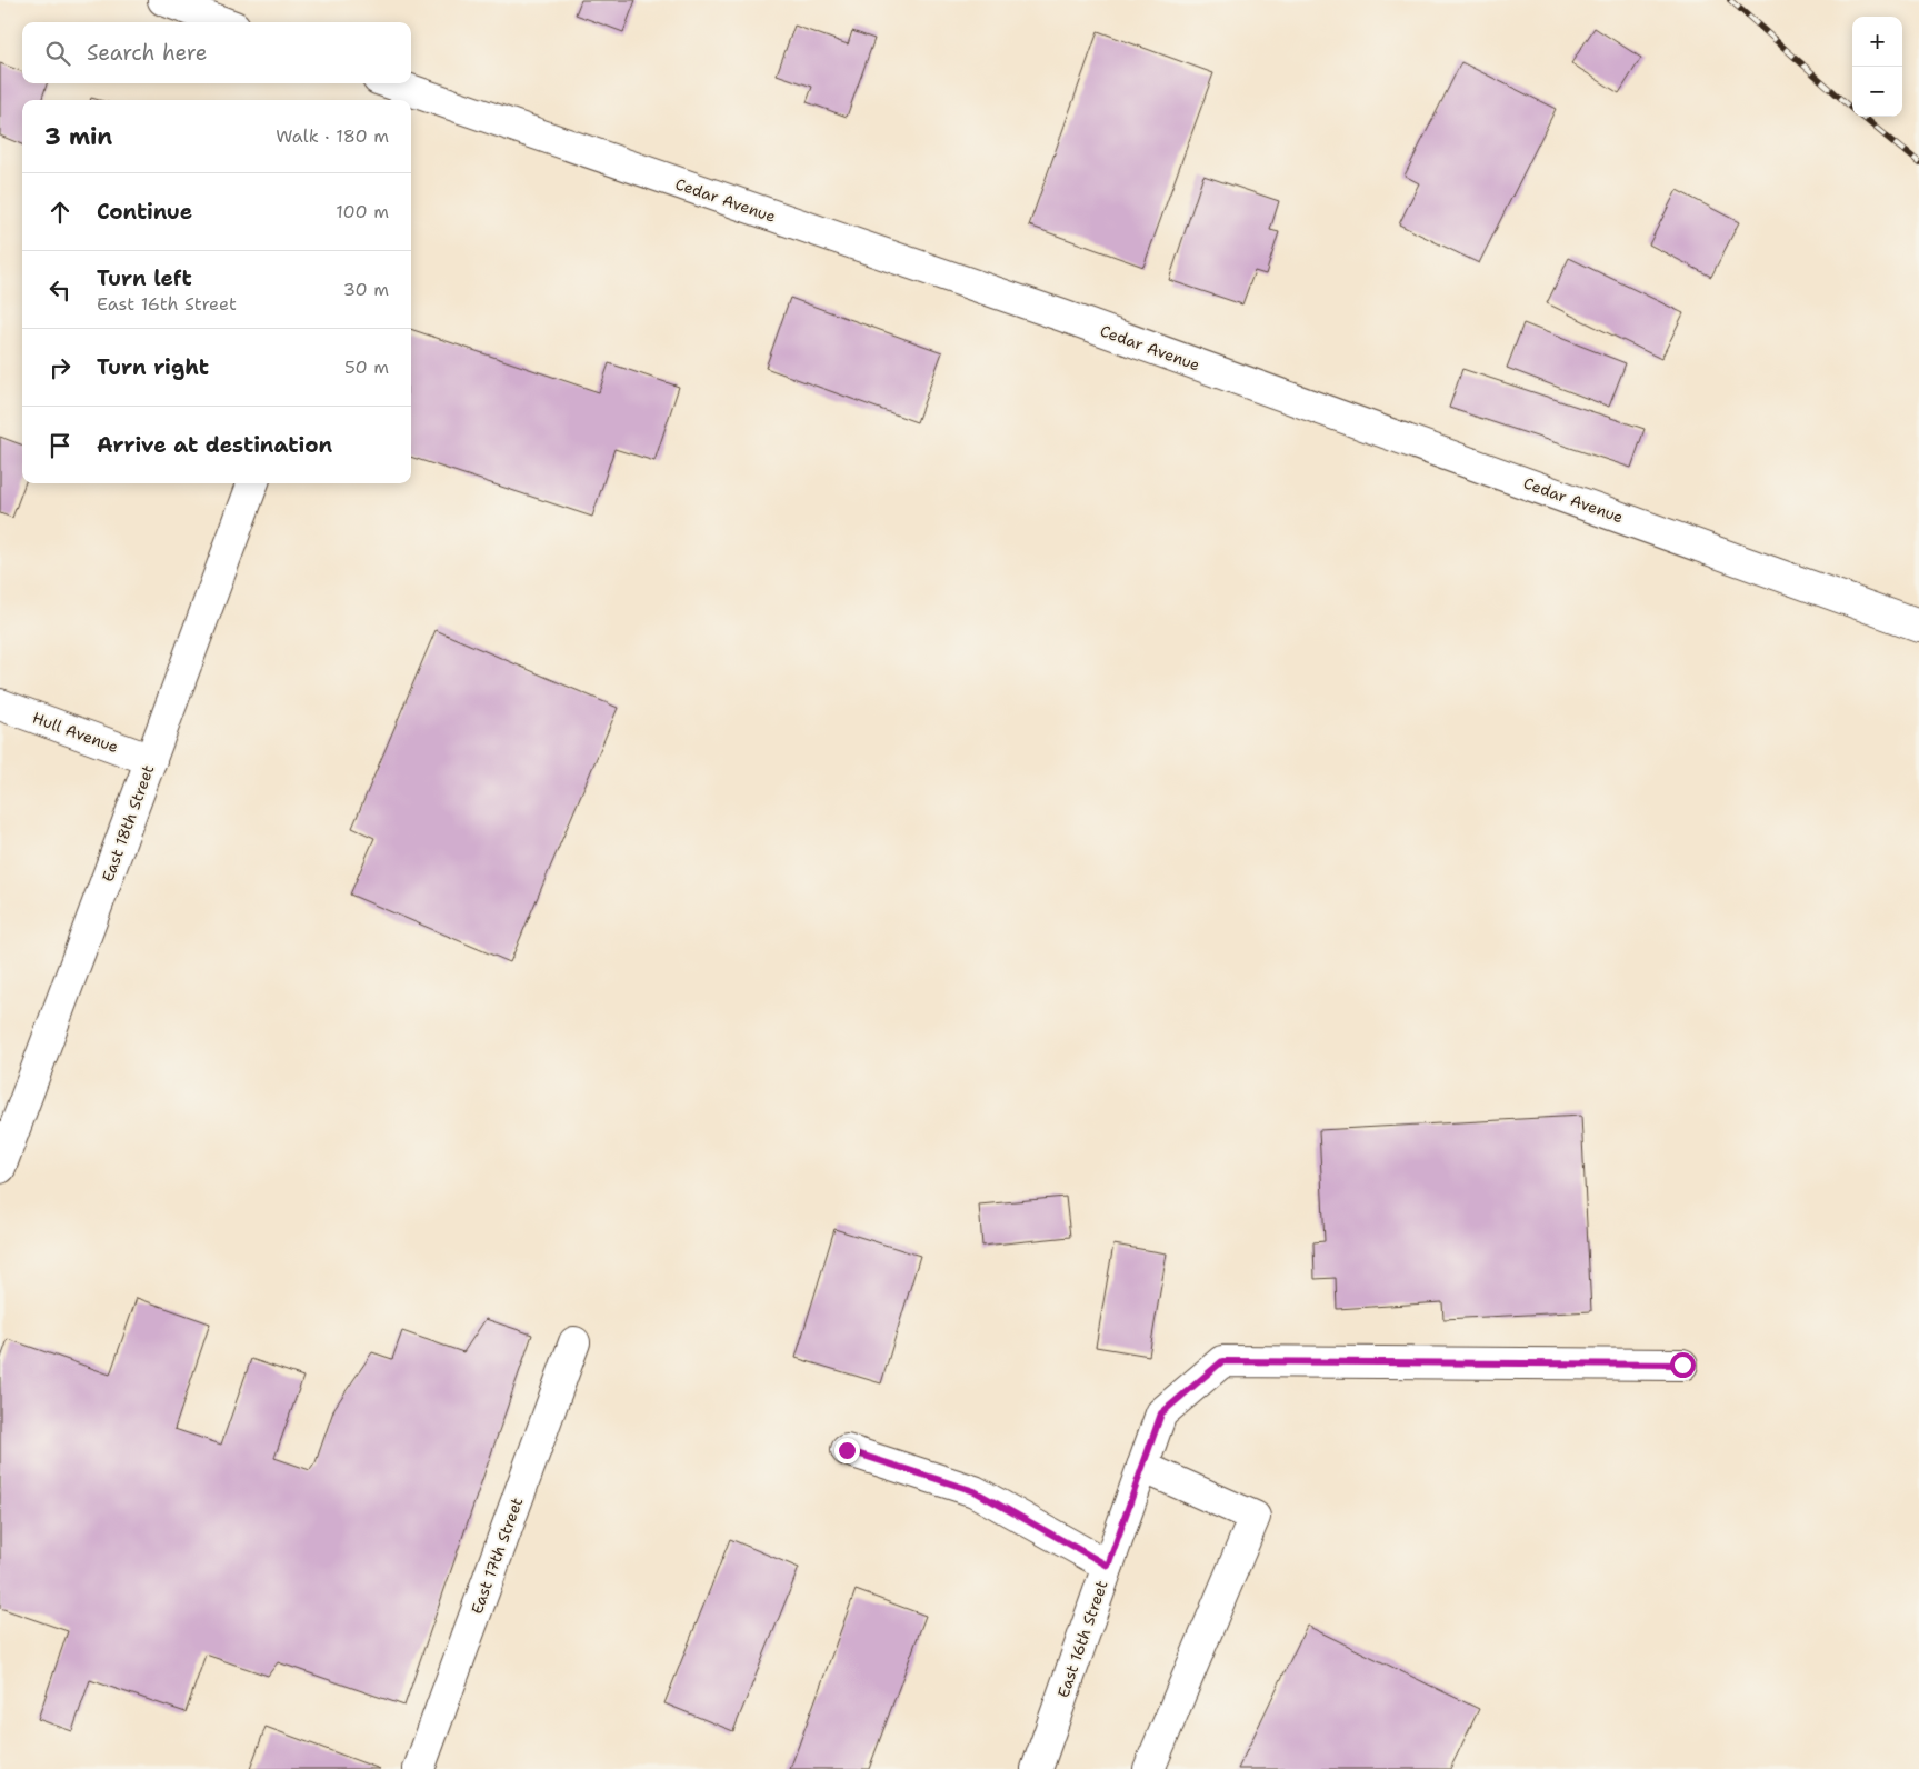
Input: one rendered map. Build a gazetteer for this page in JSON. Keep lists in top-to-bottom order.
{
  "streets": {
    "street": [
      "Cedar Avenue",
      "Hull Avenue",
      "East 18th Street",
      "East 17th Street",
      "East 16th Street"
    ]
  },
  "crossings": [
    ["Hull Avenue", "East 18th Street"]
  ],
  "page": {
    "map_buttons": ["+", "−"],
    "search": "Search here",
    "heading": ["3 min", "Walk · 180 m"],
    "list": [
      ["Continue", "100 m"],
      ["Turn left", "East 16th Street", "30 m"],
      ["Turn right", "50 m"],
      "Arrive at destination"
    ]
  }
}
